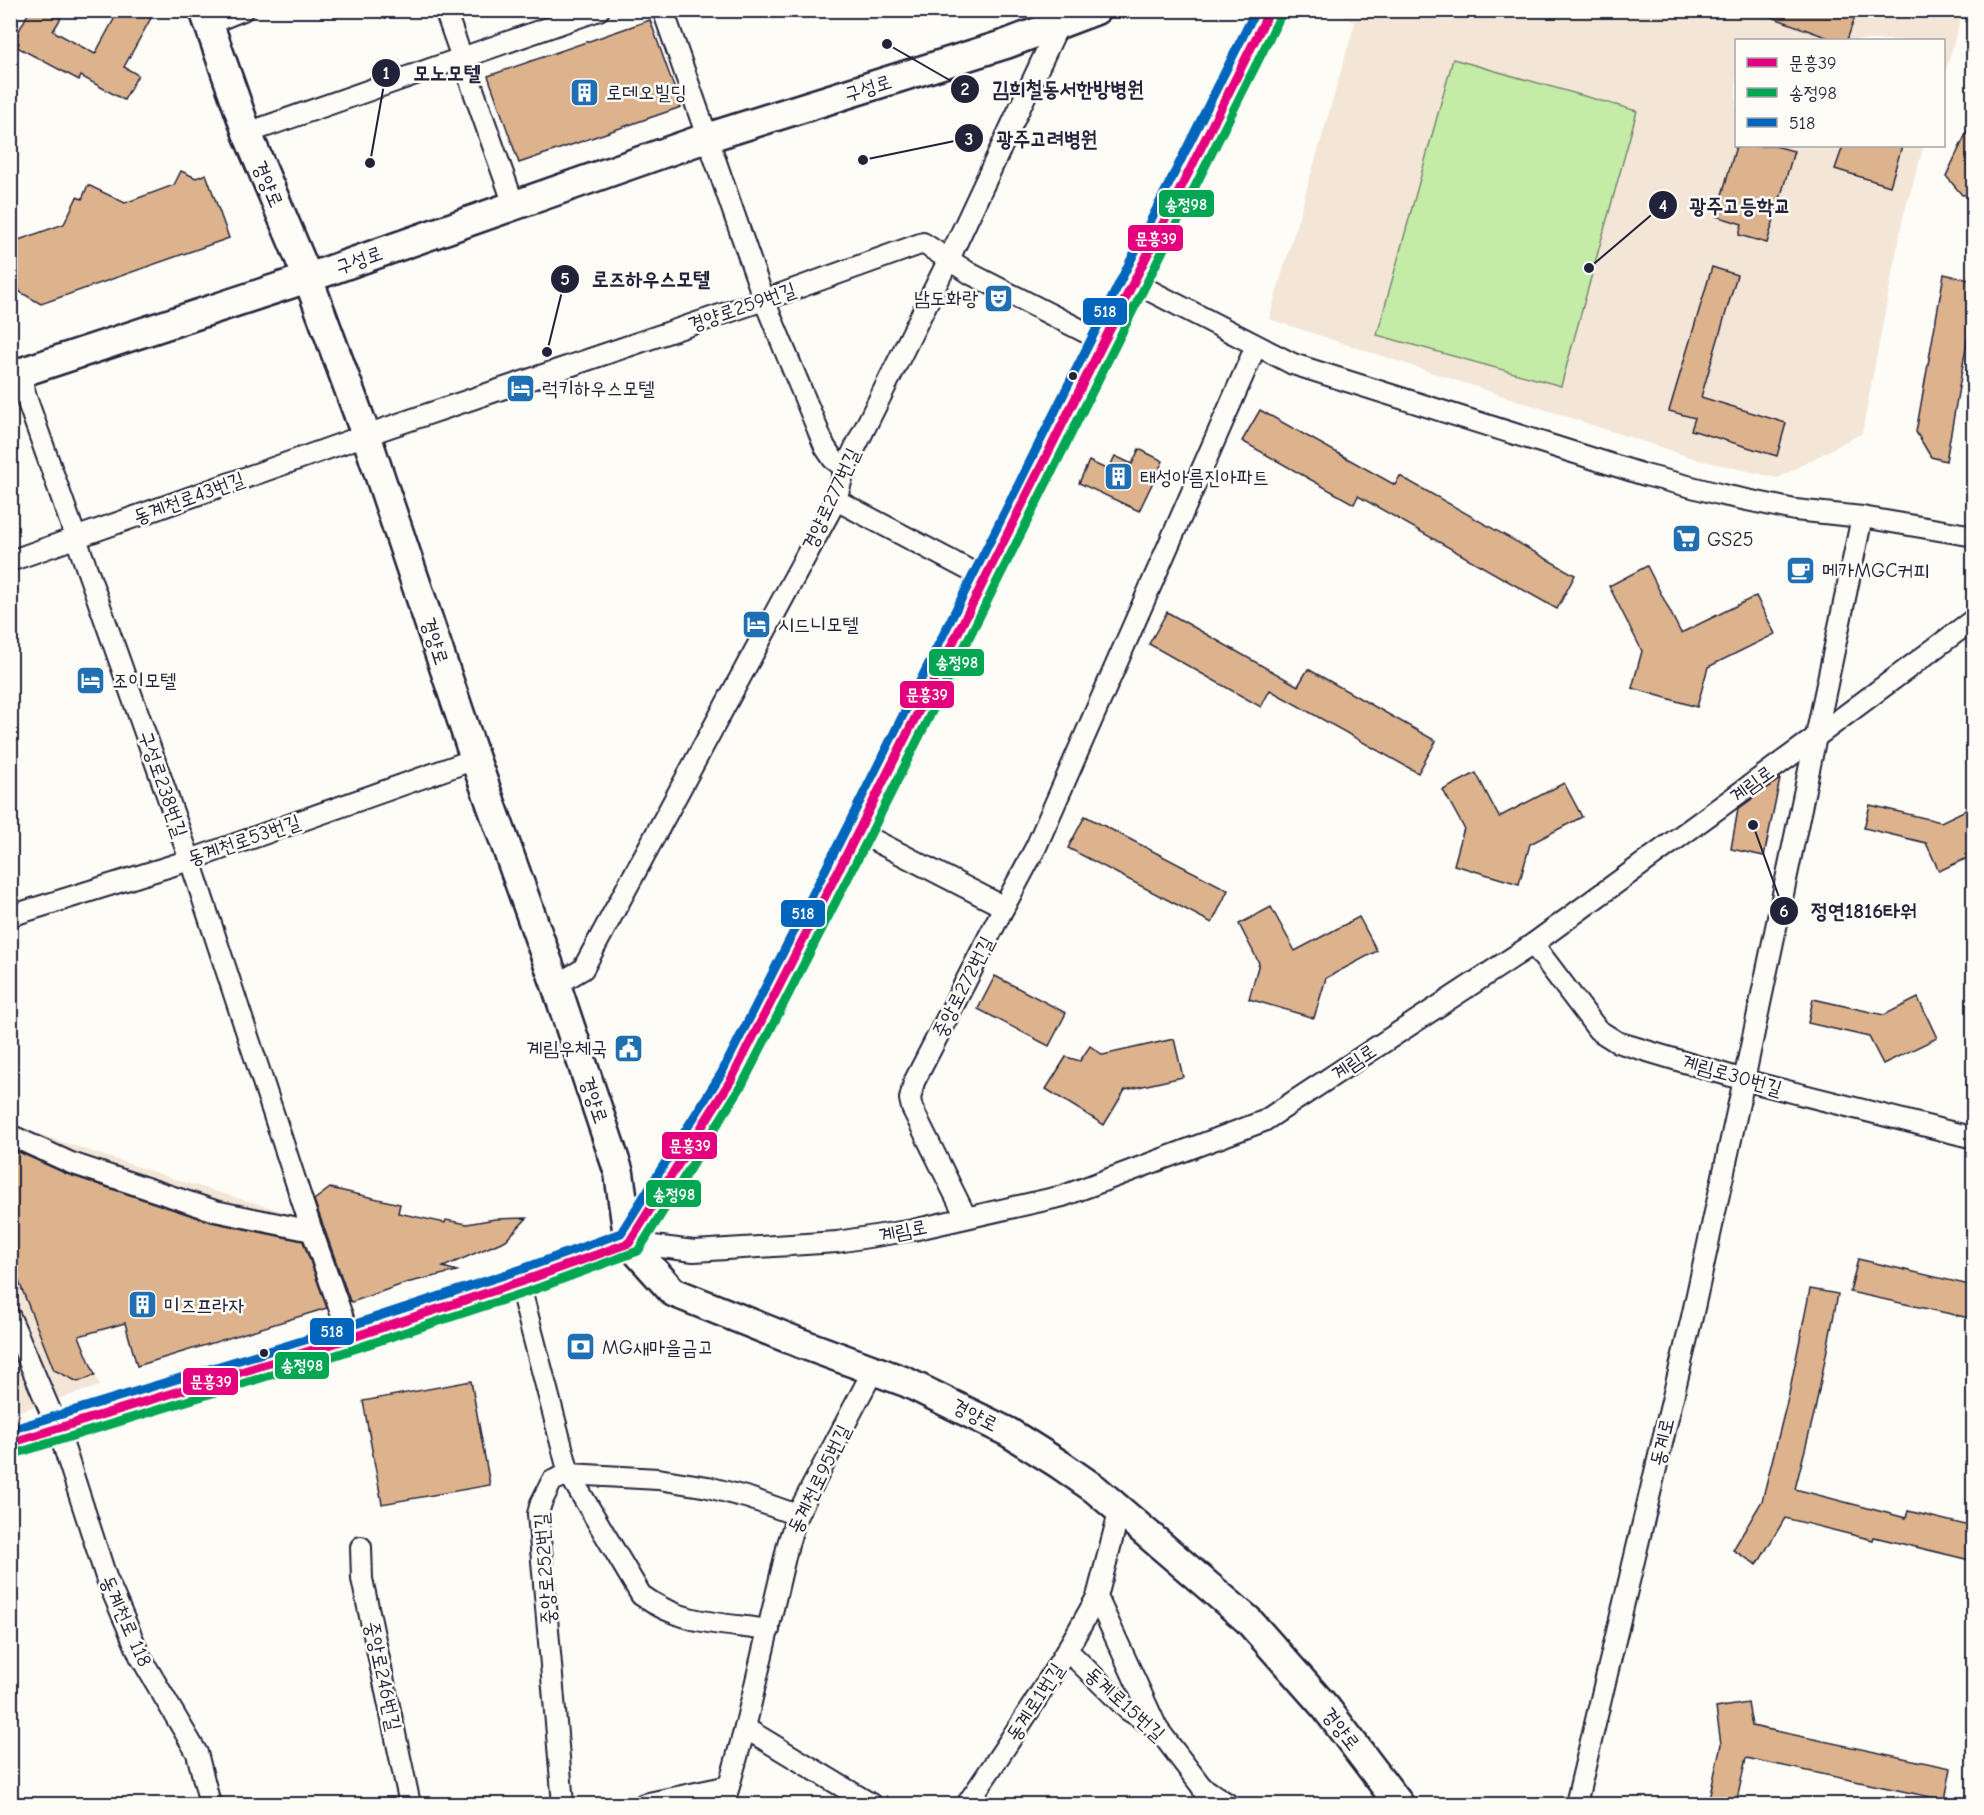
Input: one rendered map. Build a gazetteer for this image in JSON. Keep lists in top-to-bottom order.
{
  "streets": {
    "street": [
      "구성로",
      "경양로",
      "경양로259번길",
      "동계천로43번길",
      "경양로277번길",
      "구성로238번길",
      "계림로",
      "동계천로53번길",
      "중앙로272번길",
      "계림로30번길",
      "동계로",
      "동계천로95번길",
      "중앙로252번길",
      "동계천로 118",
      "중앙로246번길",
      "동계로1번길",
      "동계로15번길"
    ]
  },
  "crossings": [
    ["구성로", "경양로"],
    ["구성로", "경양로277번길"],
    ["구성로", "구성로238번길"],
    ["경양로", "경양로259번길"],
    ["경양로", "동계천로43번길"],
    ["경양로", "경양로277번길"],
    ["경양로", "계림로"],
    ["경양로", "동계천로53번길"],
    ["경양로", "동계천로95번길"],
    ["경양로", "동계로1번길"],
    ["경양로259번길", "동계천로43번길"],
    ["경양로259번길", "경양로277번길"],
    ["동계천로43번길", "구성로238번길"],
    ["구성로238번길", "동계천로53번길"],
    ["계림로", "중앙로272번길"],
    ["계림로", "계림로30번길"],
    ["계림로", "동계로"],
    ["계림로30번길", "동계로"],
    ["동계로1번길", "동계로15번길"]
  ],
  "places": {
    "other": [
      "김희철동서한방병원",
      "광주고려병원",
      "모노모텔",
      "광주고등학교",
      "로즈하우스모텔",
      "정연1816타워"
    ],
    "building": ["로데오빌딩", "태성아름진아파트", "미즈프라자"],
    "theatre": ["남도화랑"],
    "hotel": ["럭키하우스모텔", "시드니모텔", "조이모텔"],
    "supermarket": ["GS25"],
    "cafe": ["메가MGC커피"],
    "public building": ["계림우체국"],
    "bank": ["MG새마을금고"]
  },
  "lines": ["transit line 문흥39", "transit line 518", "transit line 송정98"],
  "legend": ["문흥39", "송정98", "518"]
}
